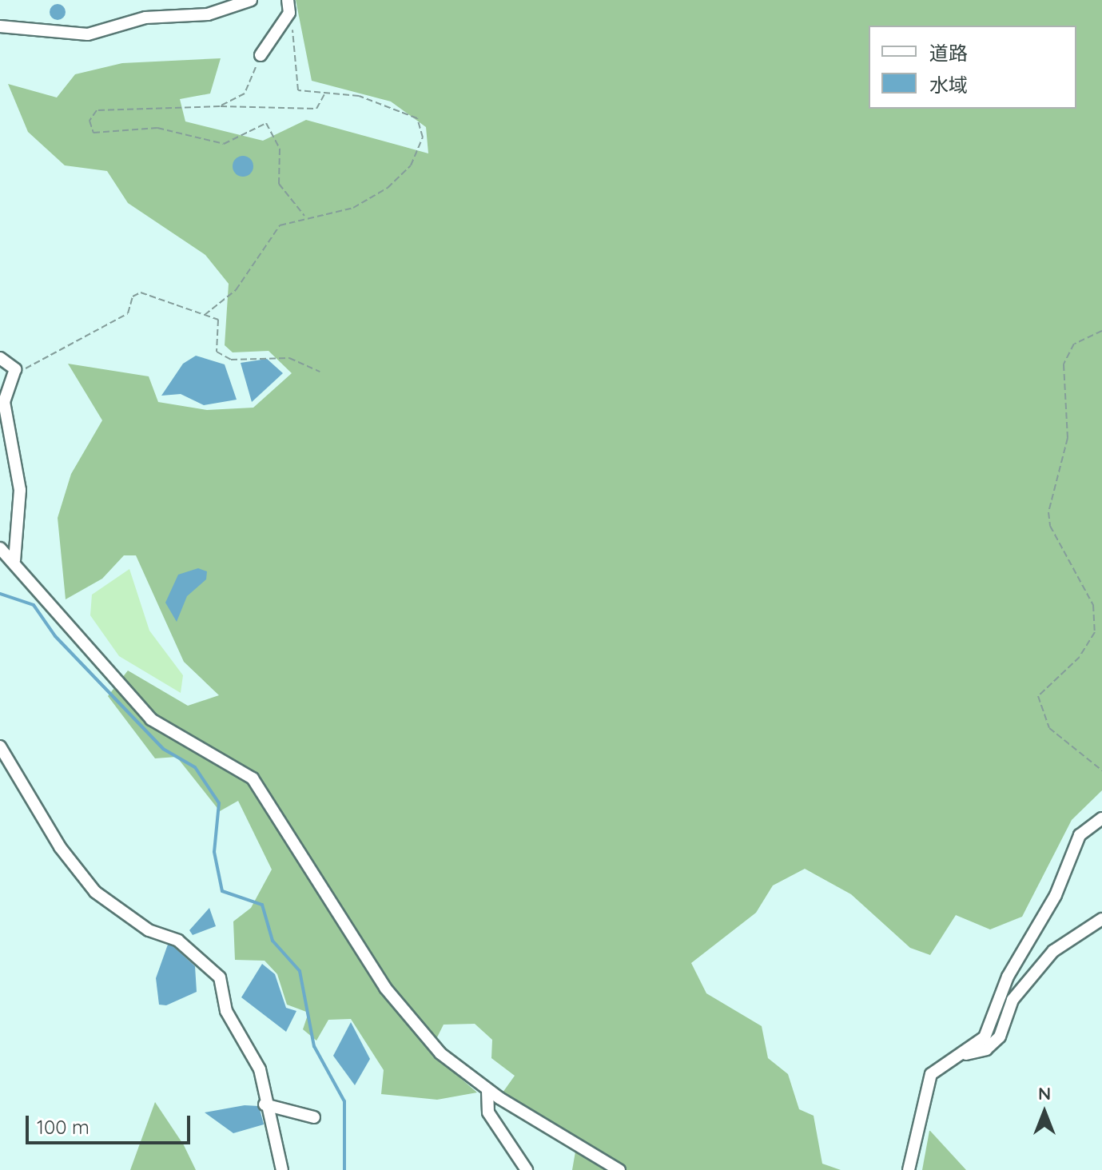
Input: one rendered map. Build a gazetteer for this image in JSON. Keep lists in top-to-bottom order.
{
  "legend": ["道路", "水域"],
  "scale_bar": "100 m",
  "north": "top"
}
